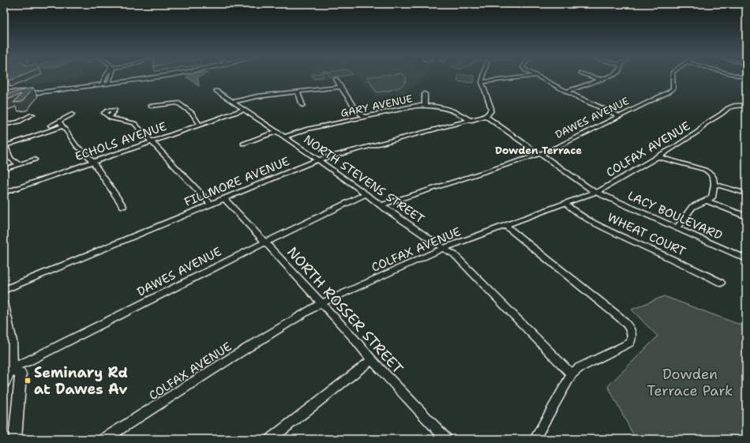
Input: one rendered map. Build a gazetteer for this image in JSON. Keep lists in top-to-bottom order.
{
  "streets": {
    "street": [
      "GARY AVENUE",
      "DAWES AVENUE",
      "ECHOLS AVENUE",
      "COLFAX AVENUE",
      "NORTH STEVENS STREET",
      "FILLMORE AVENUE",
      "LACY BOULEVARD",
      "WHEAT COURT",
      "NORTH ROSSER STREET"
    ]
  },
  "crossings": [
    ["GARY AVENUE", "NORTH STEVENS STREET"],
    ["GARY AVENUE", "FILLMORE AVENUE"],
    ["DAWES AVENUE", "NORTH STEVENS STREET"],
    ["DAWES AVENUE", "LACY BOULEVARD"],
    ["DAWES AVENUE", "NORTH ROSSER STREET"],
    ["ECHOLS AVENUE", "NORTH STEVENS STREET"],
    ["COLFAX AVENUE", "NORTH STEVENS STREET"],
    ["COLFAX AVENUE", "LACY BOULEVARD"],
    ["COLFAX AVENUE", "WHEAT COURT"],
    ["COLFAX AVENUE", "NORTH ROSSER STREET"],
    ["NORTH STEVENS STREET", "FILLMORE AVENUE"],
    ["FILLMORE AVENUE", "LACY BOULEVARD"],
    ["FILLMORE AVENUE", "NORTH ROSSER STREET"]
  ],
  "districts": ["Dowden Terrace"],
  "parks": ["Dowden Terrace Park"],
  "places": {
    "transit": ["Seminary Rd at Dawes Av"]
  }
}
